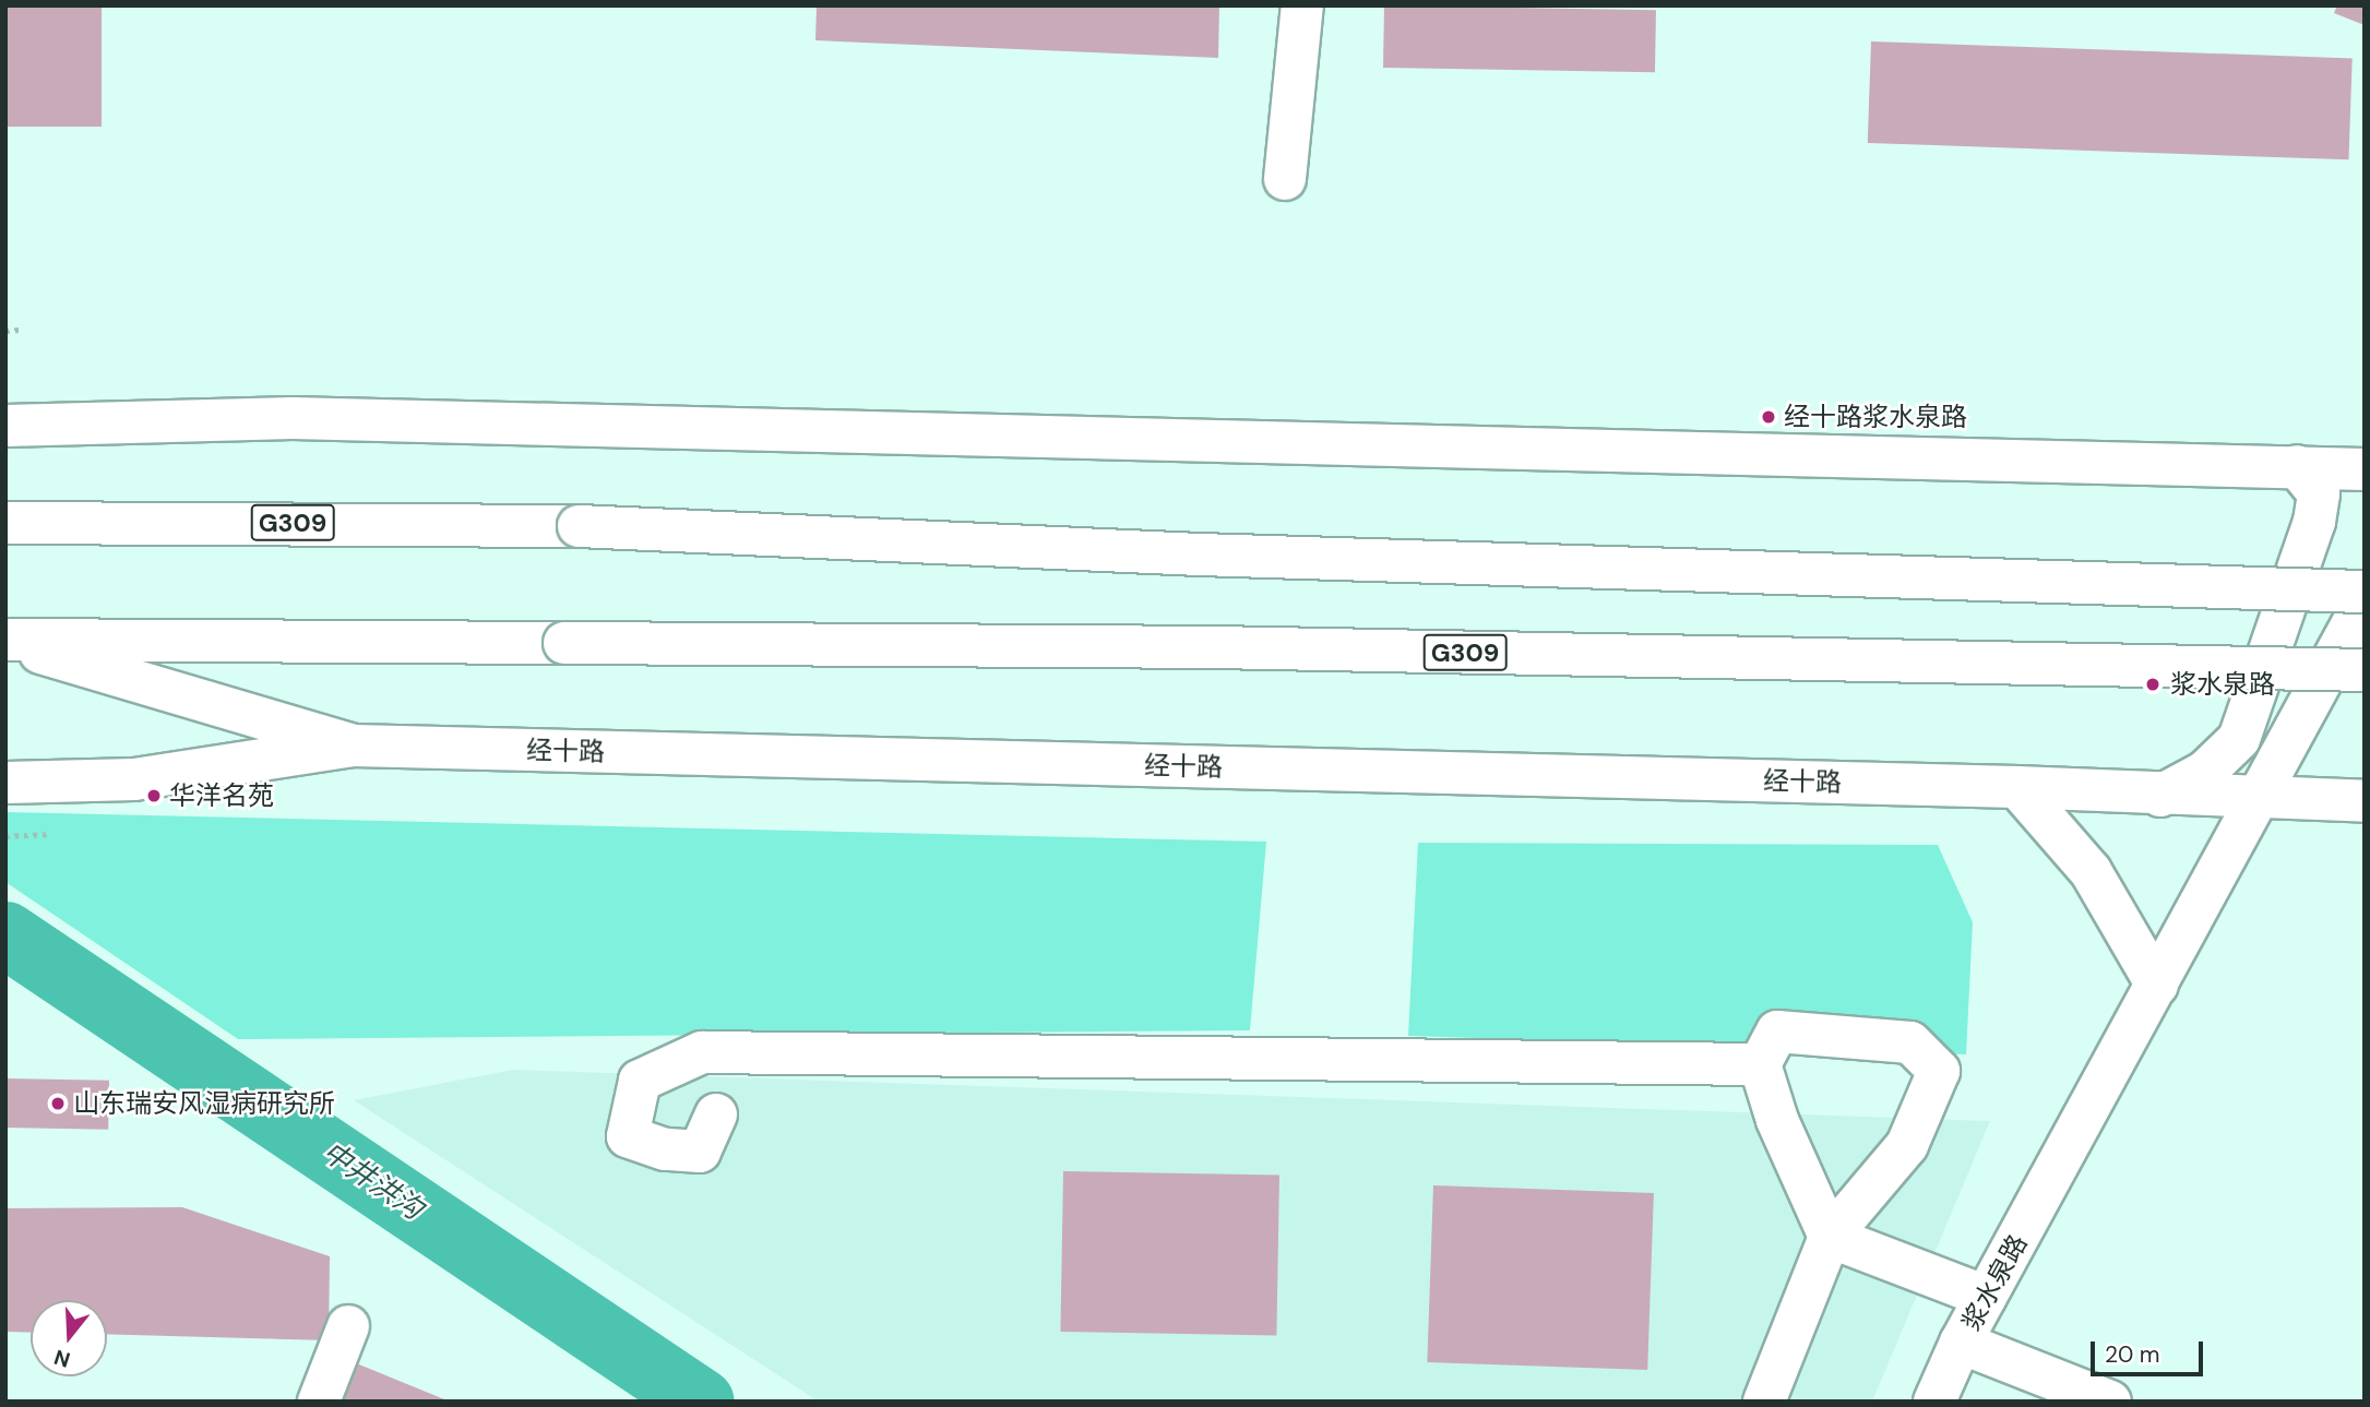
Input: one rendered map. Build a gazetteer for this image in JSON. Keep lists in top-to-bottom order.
{
  "streets": {
    "main road": ["G309", "经十路", "浆水泉路"]
  },
  "crossings": [
    ["经十路", "浆水泉路"]
  ],
  "water": ["中井洪沟"],
  "places": [
    "经十路浆水泉路",
    "浆水泉路",
    "华洋名苑",
    "山东瑞安风湿病研究所"
  ],
  "scale_bar": "20 m",
  "north": "bottom"
}
